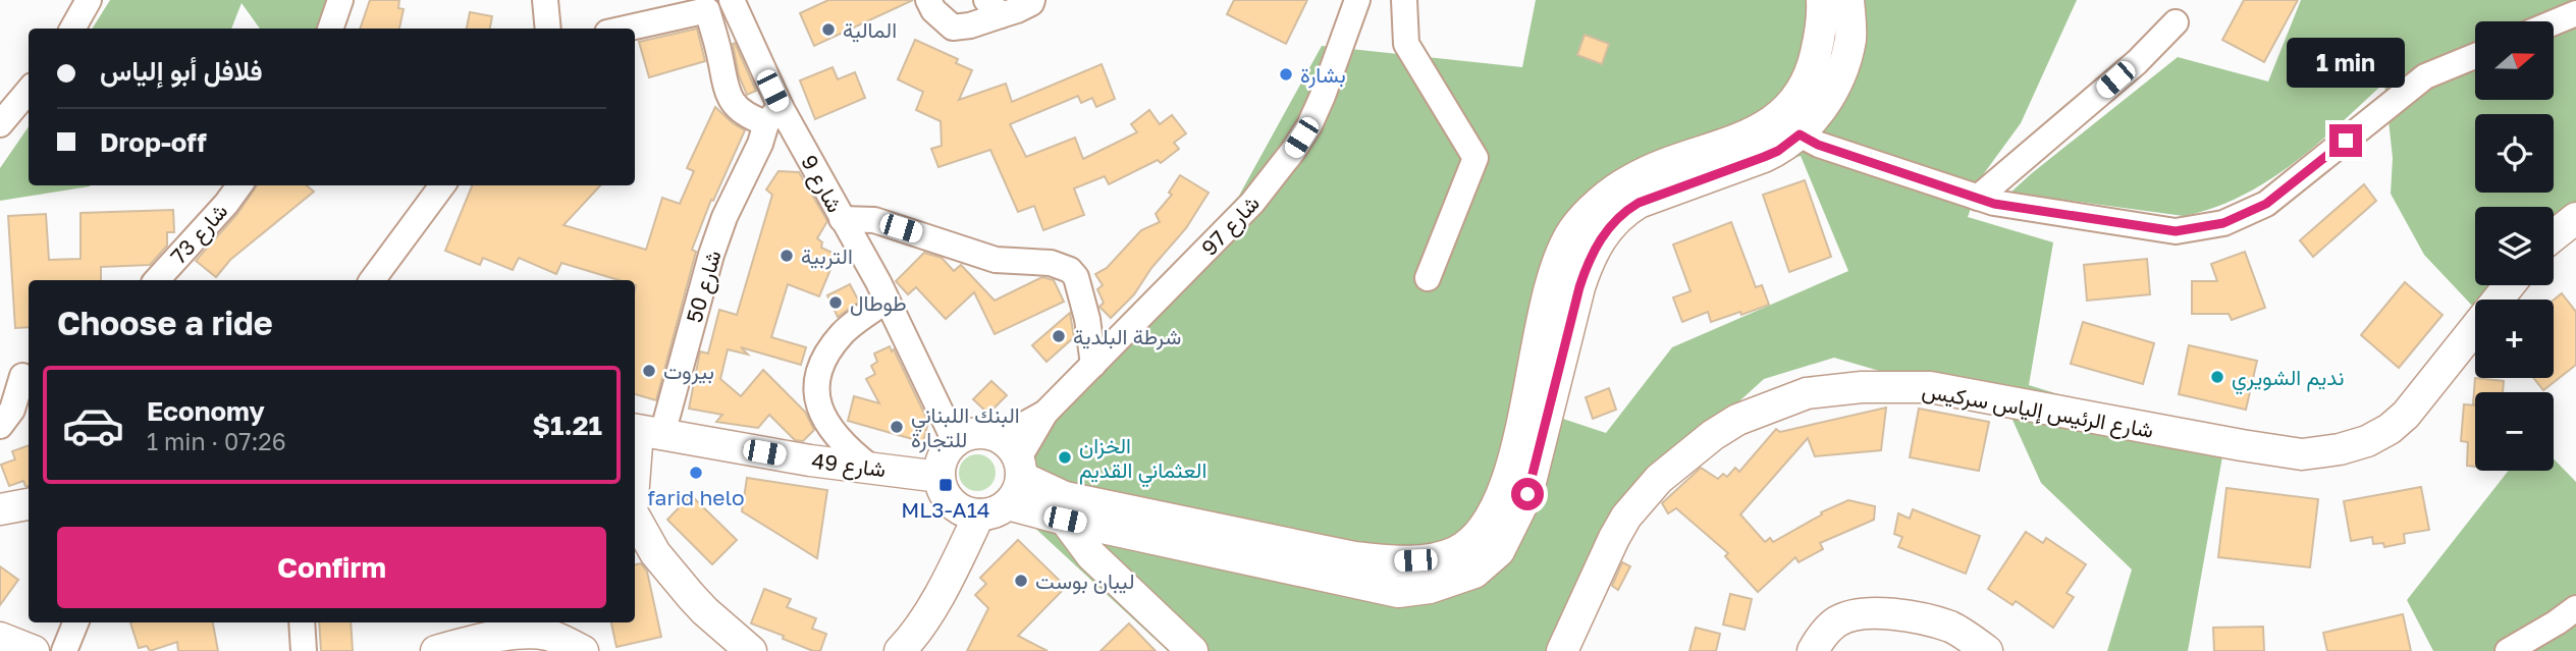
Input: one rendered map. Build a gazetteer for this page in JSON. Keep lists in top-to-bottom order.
{
  "streets": {
    "main road": ["شارع 50", "شارع الرئيس إلياس سركيس", "شارع 49"],
    "street": ["شارع 9", "شارع 97", "شارع 73"]
  },
  "crossings": [
    ["شارع 9", "شارع 97"],
    ["شارع 9", "شارع 50"],
    ["شارع 9", "شارع 49"],
    ["شارع 97", "شارع 49"],
    ["شارع 50", "شارع 49"]
  ],
  "places": {
    "other": [
      "المالية",
      "بشارة",
      "التربية",
      "طوطال",
      "شرطة البلدية",
      "بيروت",
      "نديم الشويري",
      "البنك اللبناني للتجارة",
      "الخزان العثماني القديم",
      "farid helo",
      "ليبان بوست"
    ],
    "transit": ["ML3-A14"]
  },
  "north": "right",
  "page": {
    "map_buttons": ["+", "−"],
    "banner": ["فلافل أبو إلياس", "Drop-off"],
    "bubble": "1 min",
    "heading": "Choose a ride",
    "list": [
      {
        "name": "Economy",
        "note": "1 min · 07:26",
        "value": "$1.21"
      }
    ],
    "buttons": "Confirm"
  }
}
